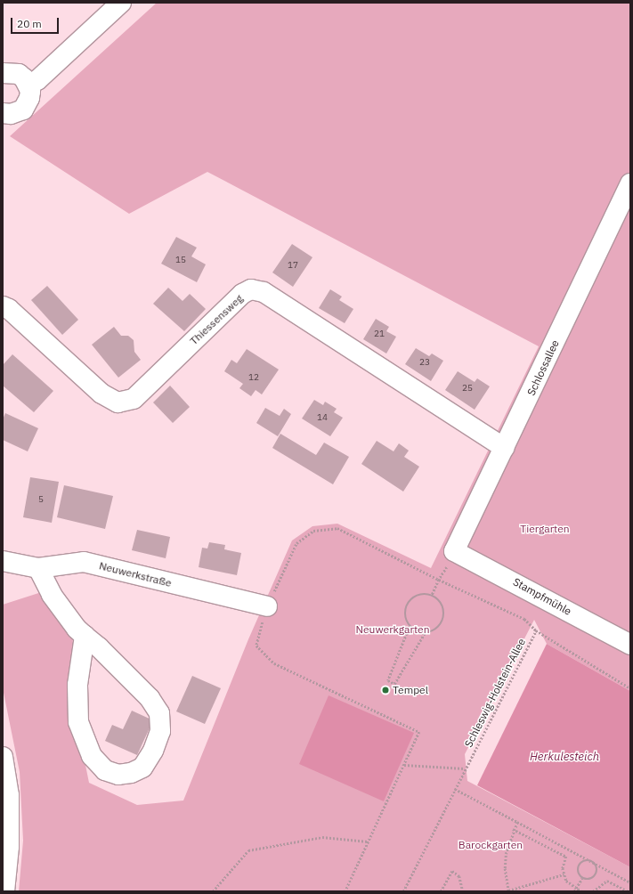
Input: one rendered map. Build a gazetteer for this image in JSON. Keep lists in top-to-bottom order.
{
  "streets": {
    "street": [
      "Thiessensweg",
      "Schlossallee",
      "Neuwerkstraße",
      "Stampfmühle"
    ],
    "path": ["Schleswig-Holstein-Allee"]
  },
  "crossings": [
    ["Thiessensweg", "Schlossallee"],
    ["Schlossallee", "Stampfmühle"],
    ["Neuwerkstraße", "Schleswig-Holstein-Allee"]
  ],
  "water": ["Herkulesteich"],
  "parks": ["Tiergarten", "Neuwerkgarten", "Barockgarten"],
  "places": ["Tempel"],
  "house_numbers": [
    "15",
    "17",
    "21",
    "23",
    "12",
    "25",
    "14",
    "5"
  ],
  "scale_bar": "20 m"
}
